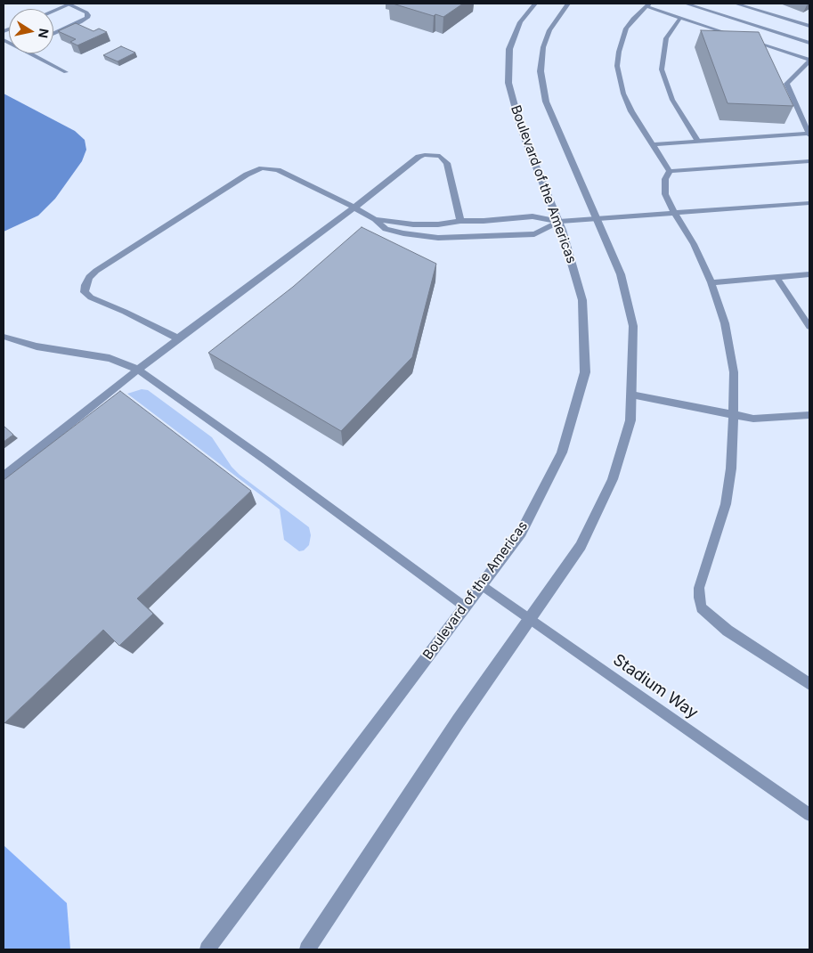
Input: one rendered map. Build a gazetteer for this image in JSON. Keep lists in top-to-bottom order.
{
  "streets": {
    "street": ["Boulevard of the Americas"],
    "lane": ["Stadium Way"]
  },
  "crossings": [
    ["Boulevard of the Americas", "Stadium Way"]
  ],
  "north": "right"
}
